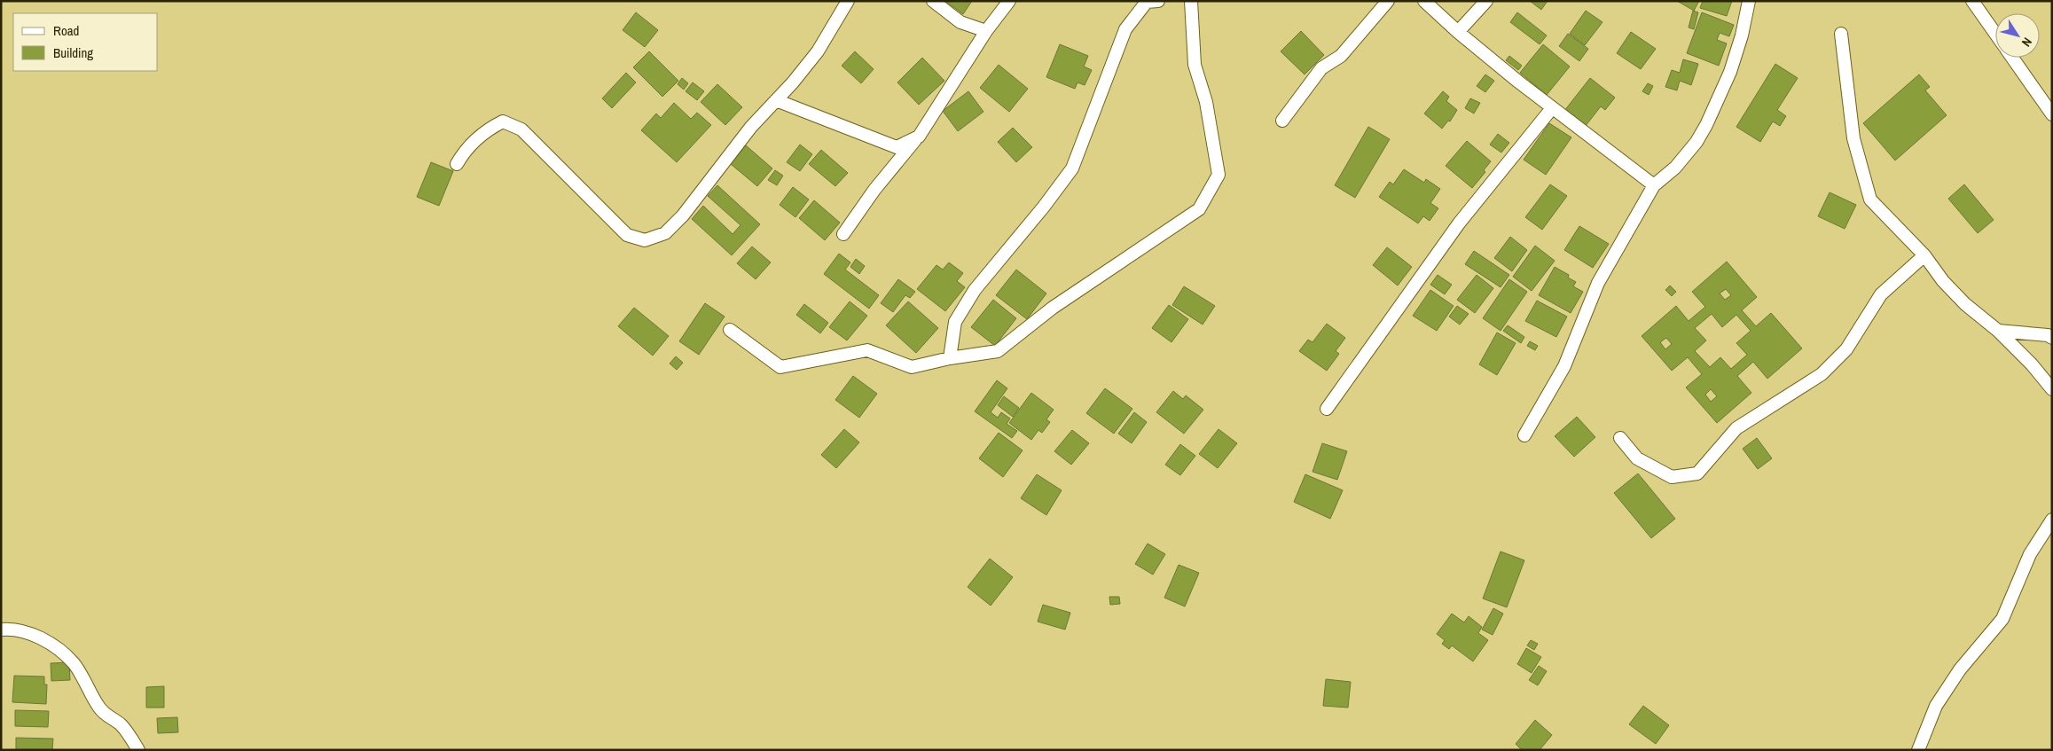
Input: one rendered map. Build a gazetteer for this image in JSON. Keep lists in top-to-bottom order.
{
  "legend": ["Road", "Building"],
  "north": "bottom right"
}
